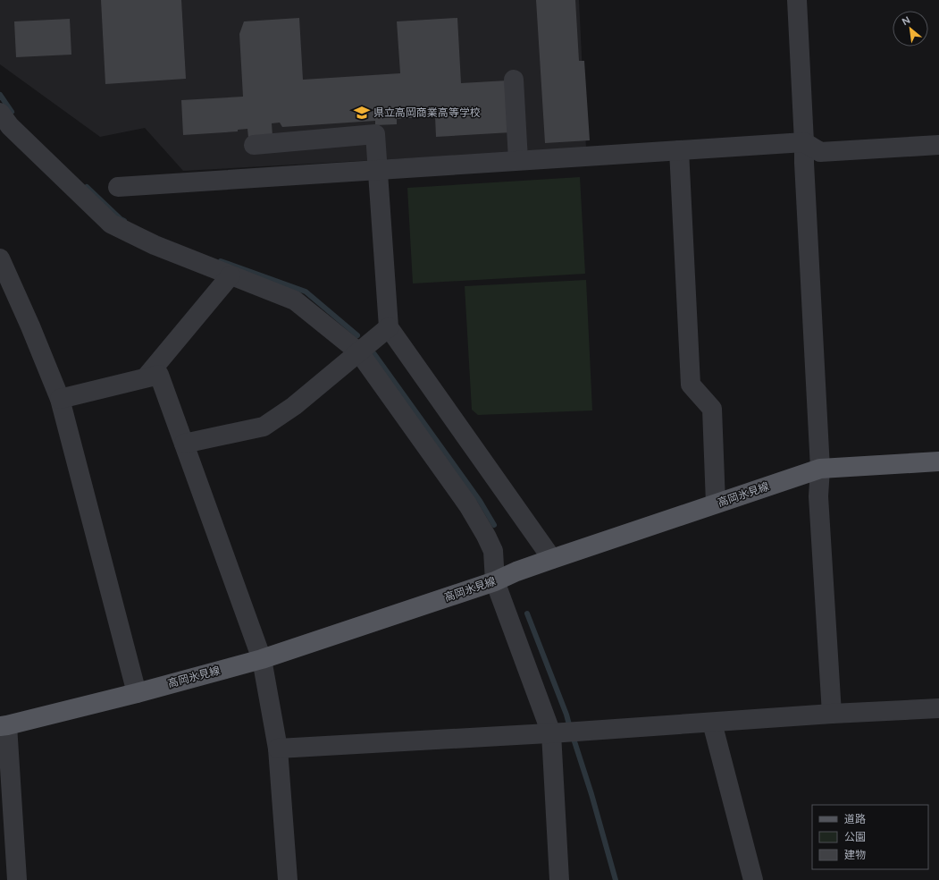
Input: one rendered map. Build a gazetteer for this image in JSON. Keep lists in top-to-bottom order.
{
  "streets": {
    "main road": ["高岡氷見線"]
  },
  "places": {
    "school or university": ["県立高岡商業高等学校"]
  },
  "legend": ["道路", "公園", "建物"],
  "north": "top left"
}
